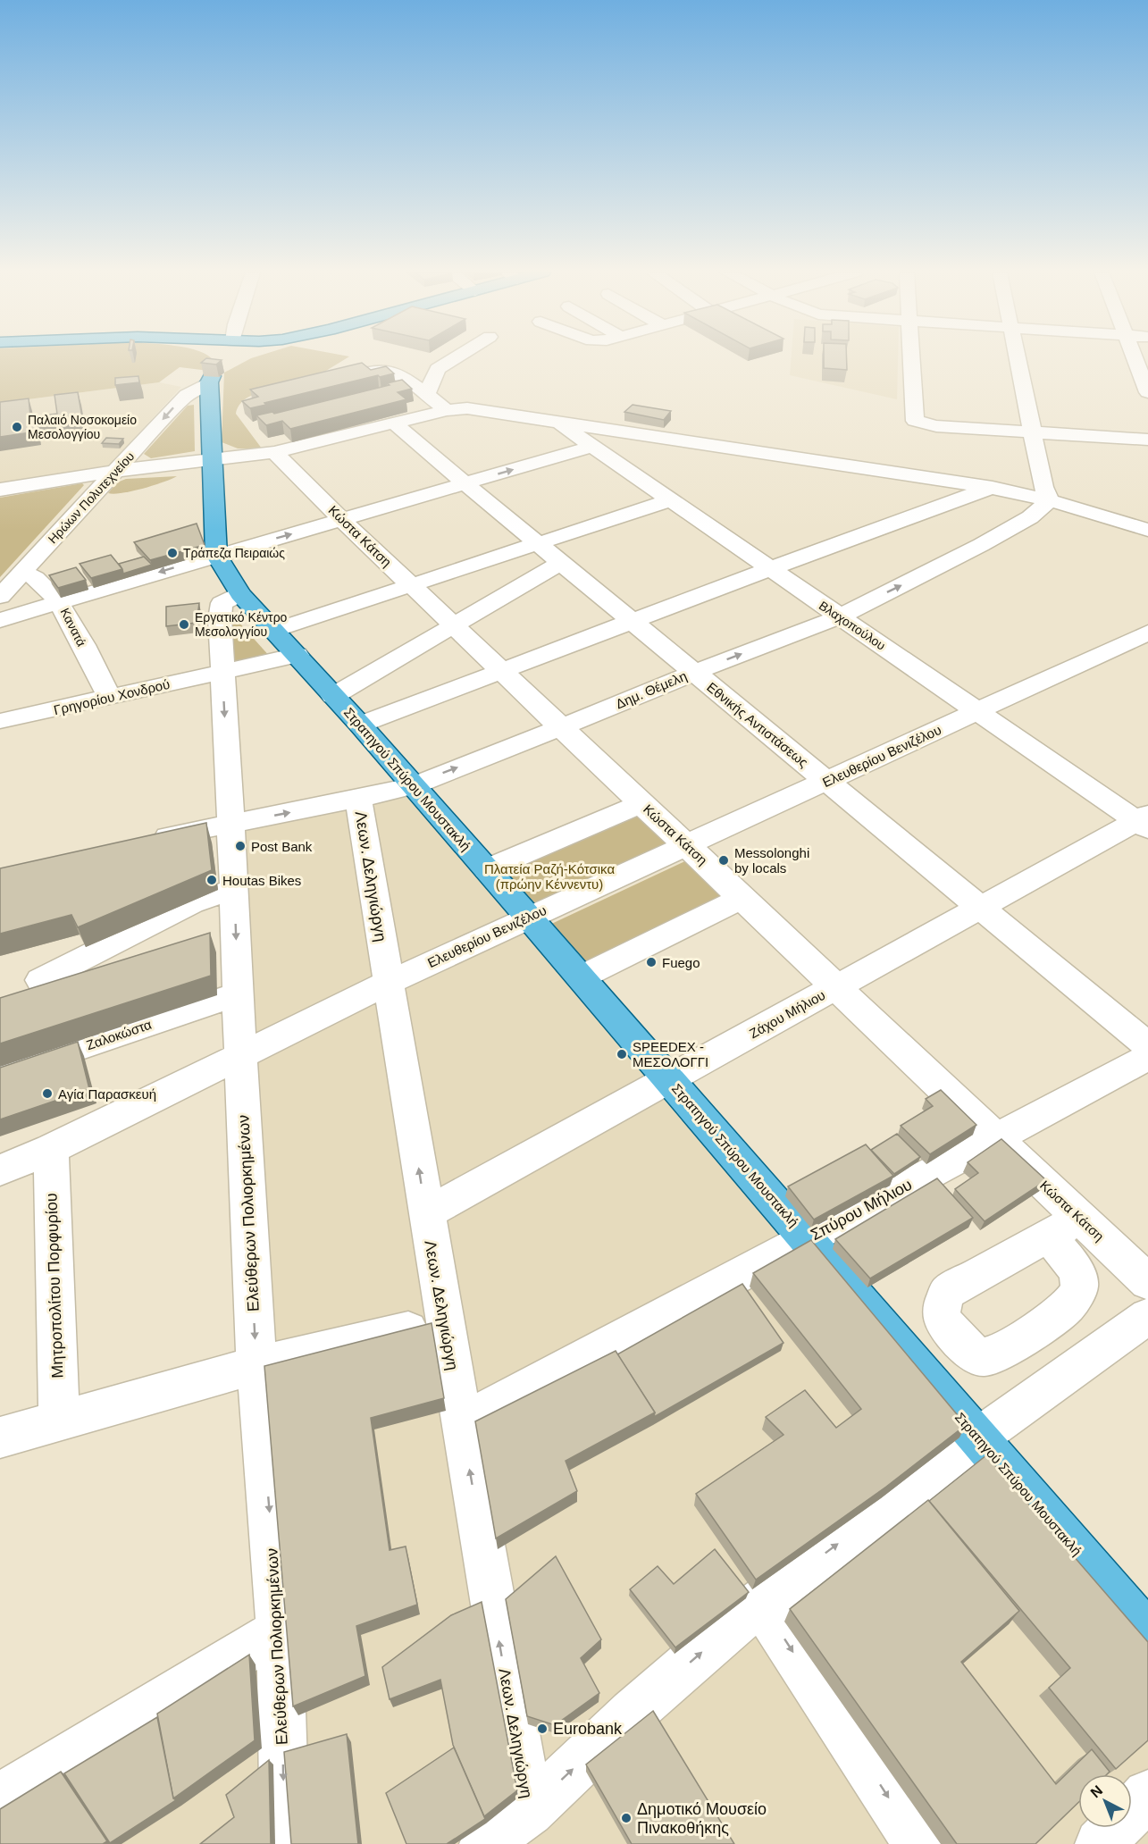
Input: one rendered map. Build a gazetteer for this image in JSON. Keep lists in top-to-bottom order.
{
  "streets": {
    "main road": ["Στρατηγού Σπύρου Μουστακλή"],
    "street": [
      "Ηρώων Πολυτεχνείου",
      "Κώστα Κάτση",
      "Βλαχοπούλου",
      "Κανατά",
      "Δημ. Θέμελη",
      "Γρηγορίου Χονδρού",
      "Εθνικής Αντιστάσεως",
      "Ελευθερίου Βενιζέλου",
      "Λεων. Δεληγιώργη",
      "Ζάχου Μήλιου",
      "Ζαλοκώστα",
      "Σπύρου Μήλιου",
      "Ελεύθερων Πολιορκημένων",
      "Μητροπολίτου Πορφυρίου"
    ]
  },
  "crossings": [
    ["Ηρώων Πολυτεχνείου", "Κανατά"],
    ["Ηρώων Πολυτεχνείου", "Στρατηγού Σπύρου Μουστακλή"],
    ["Κώστα Κάτση", "Δημ. Θέμελη"],
    ["Κώστα Κάτση", "Ελευθερίου Βενιζέλου"],
    ["Κώστα Κάτση", "Ζάχου Μήλιου"],
    ["Κώστα Κάτση", "Σπύρου Μήλιου"],
    ["Βλαχοπούλου", "Δημ. Θέμελη"],
    ["Βλαχοπούλου", "Ελευθερίου Βενιζέλου"],
    ["Βλαχοπούλου", "Ζάχου Μήλιου"],
    ["Κανατά", "Γρηγορίου Χονδρού"],
    ["Δημ. Θέμελη", "Εθνικής Αντιστάσεως"],
    ["Δημ. Θέμελη", "Στρατηγού Σπύρου Μουστακλή"],
    ["Δημ. Θέμελη", "Λεων. Δεληγιώργη"],
    ["Δημ. Θέμελη", "Ελεύθερων Πολιορκημένων"],
    ["Γρηγορίου Χονδρού", "Στρατηγού Σπύρου Μουστακλή"],
    ["Γρηγορίου Χονδρού", "Ελεύθερων Πολιορκημένων"],
    ["Εθνικής Αντιστάσεως", "Ελευθερίου Βενιζέλου"],
    ["Εθνικής Αντιστάσεως", "Ζάχου Μήλιου"],
    ["Ελευθερίου Βενιζέλου", "Στρατηγού Σπύρου Μουστακλή"],
    ["Ελευθερίου Βενιζέλου", "Λεων. Δεληγιώργη"],
    ["Ελευθερίου Βενιζέλου", "Ελεύθερων Πολιορκημένων"],
    ["Ελευθερίου Βενιζέλου", "Μητροπολίτου Πορφυρίου"],
    ["Στρατηγού Σπύρου Μουστακλή", "Ζάχου Μήλιου"],
    ["Στρατηγού Σπύρου Μουστακλή", "Σπύρου Μήλιου"],
    ["Στρατηγού Σπύρου Μουστακλή", "Ελεύθερων Πολιορκημένων"],
    ["Λεων. Δεληγιώργη", "Ζάχου Μήλιου"],
    ["Λεων. Δεληγιώργη", "Σπύρου Μήλιου"],
    ["Ζαλοκώστα", "Ελεύθερων Πολιορκημένων"]
  ],
  "one_way": ["Ηρώων Πολυτεχνείου", "Λεων. Δεληγιώργη", "Ελεύθερων Πολιορκημένων"],
  "parks": ["Πλατεία Ραζή-Κότσικα (πρώην Κέννεντυ)"],
  "places": [
    "Παλαιό Νοσοκομείο Μεσολογγίου",
    "Τράπεζα Πειραιώς",
    "Eργατικό Κέντρο Μεσολογγίου",
    "Post Bank",
    "Messolonghi by locals",
    "Houtas Bikes",
    "Fuego",
    "SPEEDEX - ΜΕΣΟΛΟΓΓΙ",
    "Αγία Παρασκευή",
    "Eurobank",
    "Δημοτικό Μουσείο Πινακοθήκης"
  ],
  "north": "top left"
}
